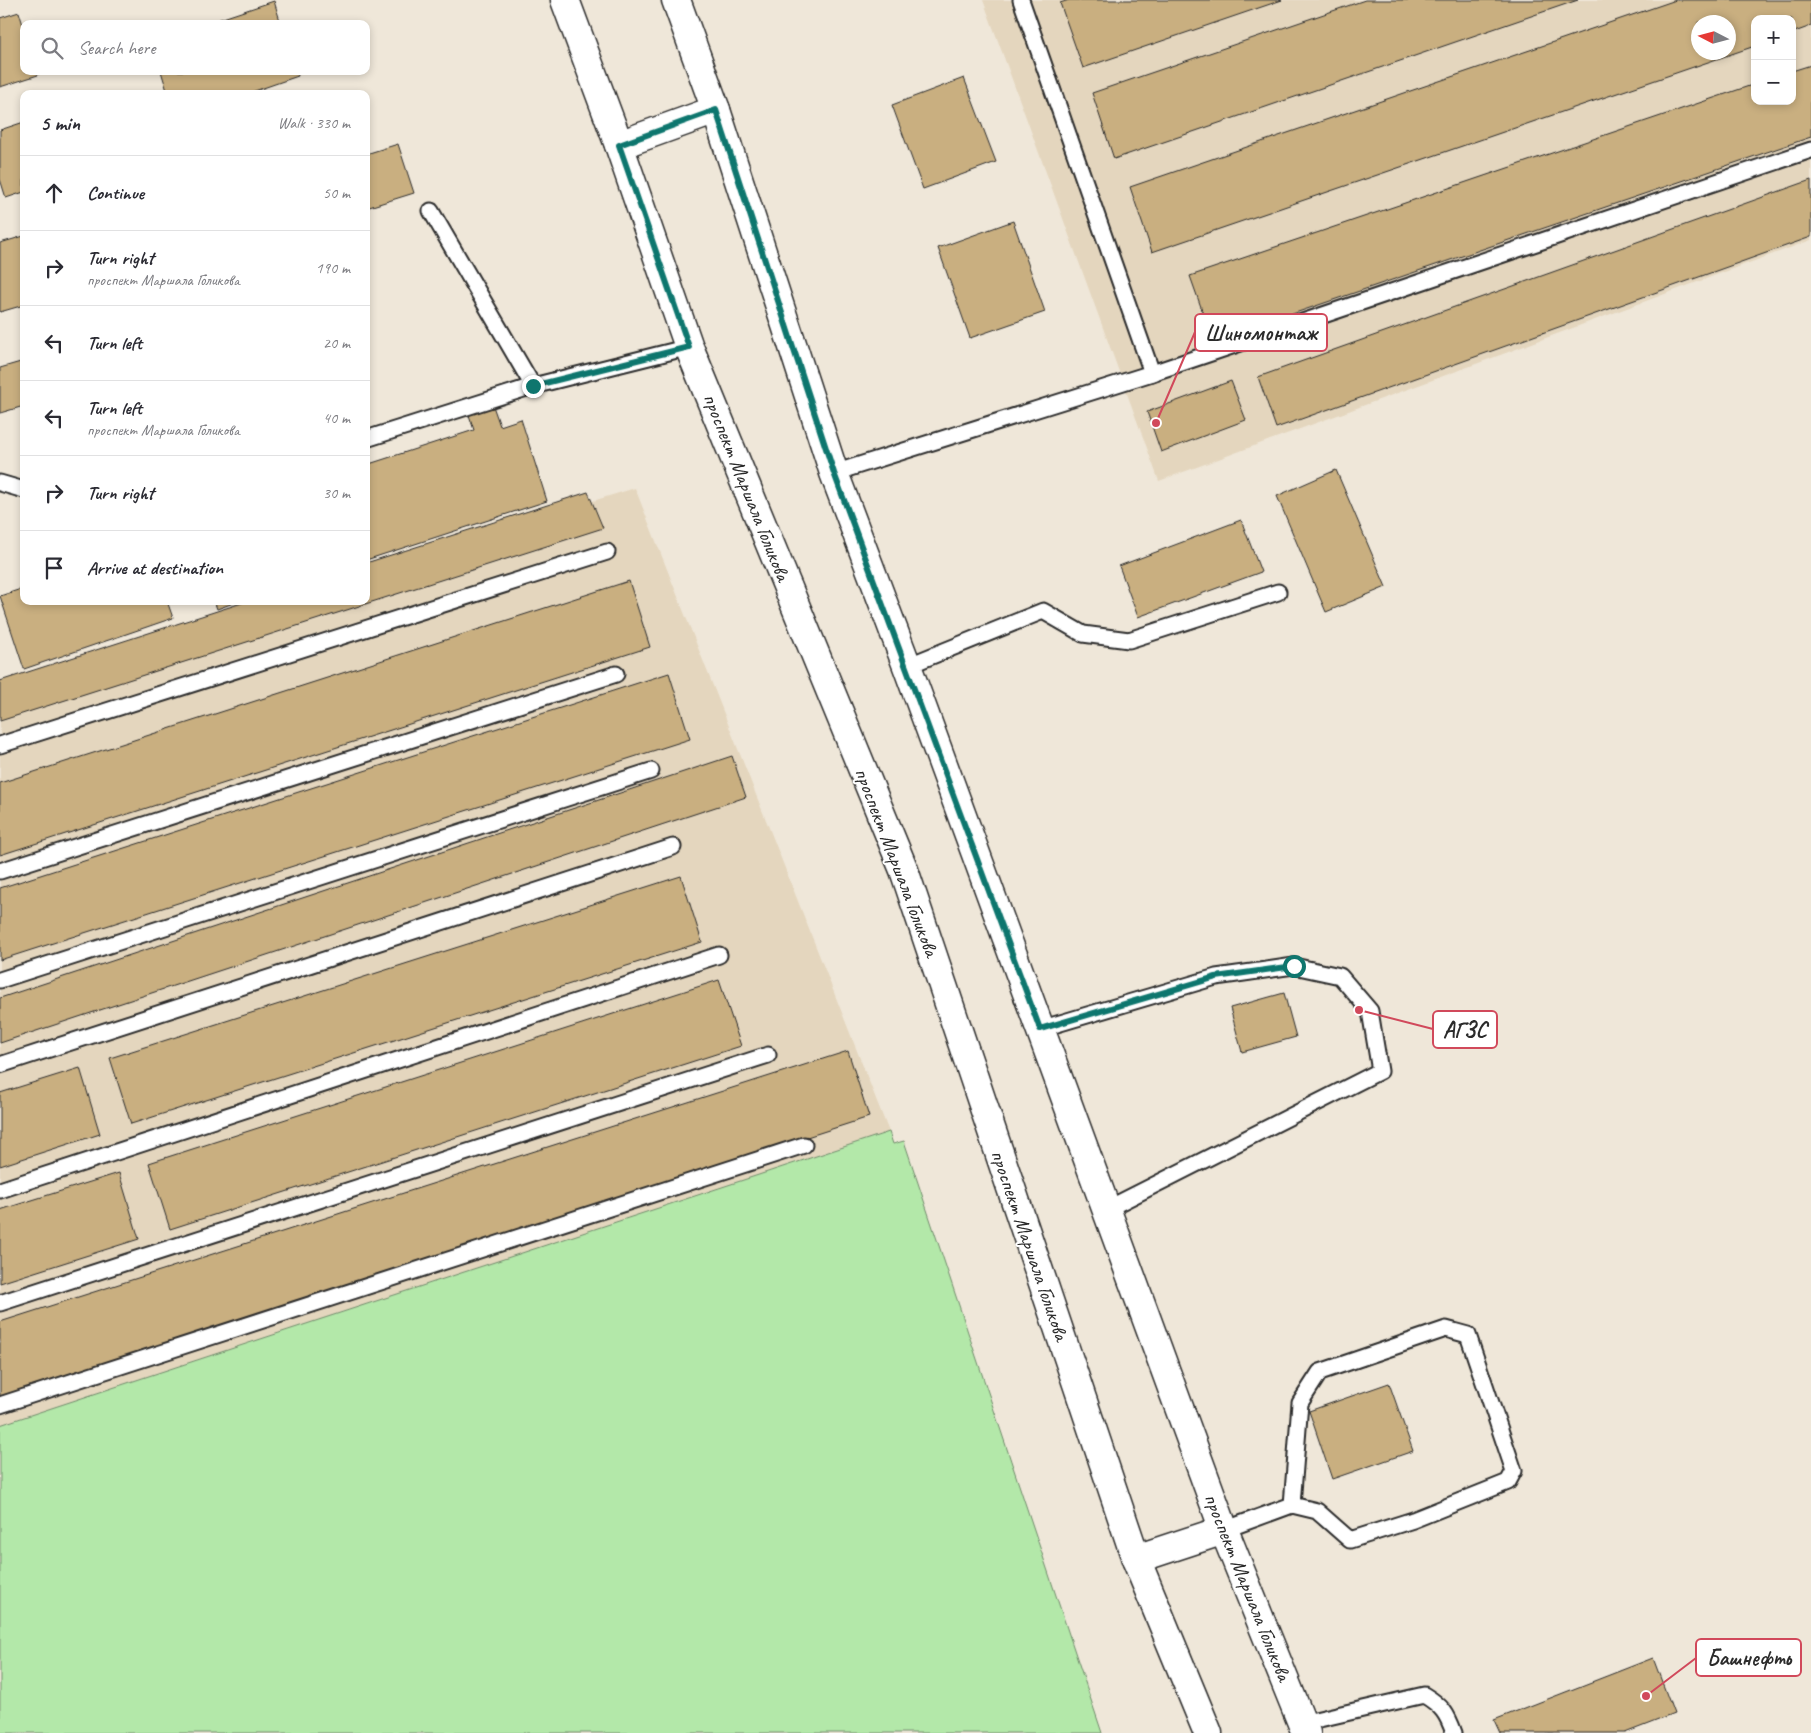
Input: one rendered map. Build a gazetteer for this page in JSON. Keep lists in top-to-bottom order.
{
  "streets": {
    "main road": ["проспект Маршала Голикова"]
  },
  "places": ["Шиномонтаж", "АГЗС", "Башнефть"],
  "north": "left",
  "page": {
    "map_buttons": ["+", "−"],
    "search": "Search here",
    "heading": ["5 min", "Walk · 330 m"],
    "list": [
      ["Continue", "50 m"],
      ["Turn right", "проспект Маршала Голикова", "190 m"],
      ["Turn left", "20 m"],
      ["Turn left", "проспект Маршала Голикова", "40 m"],
      ["Turn right", "30 m"],
      "Arrive at destination"
    ]
  }
}
